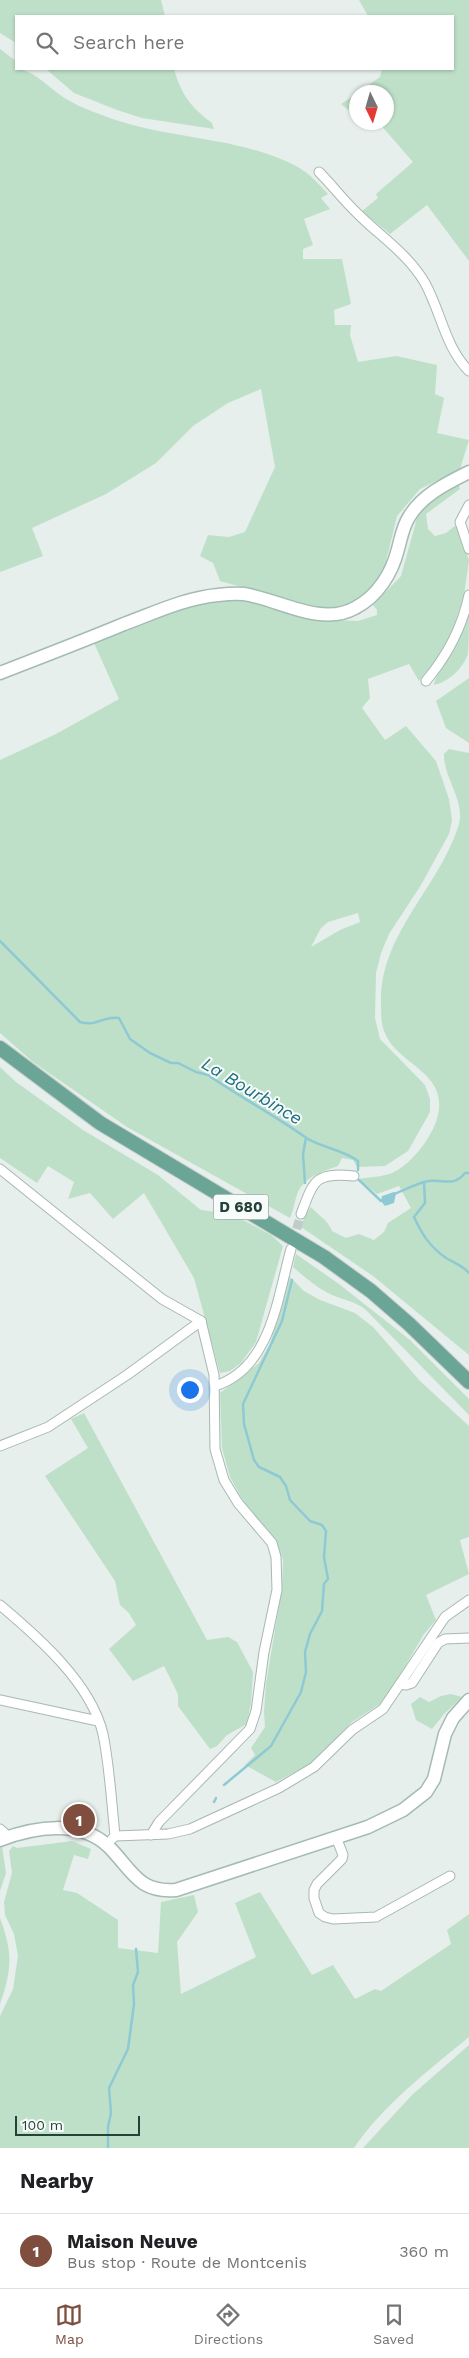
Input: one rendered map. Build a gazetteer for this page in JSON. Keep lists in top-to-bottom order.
{
  "streets": {
    "main road": ["D 680"]
  },
  "water": ["La Bourbince"],
  "scale_bar": "100 m",
  "north": "bottom",
  "page": {
    "search": "Search here",
    "pins": "1",
    "scale": "100 m",
    "heading": "Nearby",
    "list": [
      {
        "mark": "1",
        "name": "Maison Neuve",
        "note": "Bus stop · Route de Montcenis",
        "value": "360 m"
      }
    ],
    "nav": ["Map", "Directions", "Saved"]
  }
}
